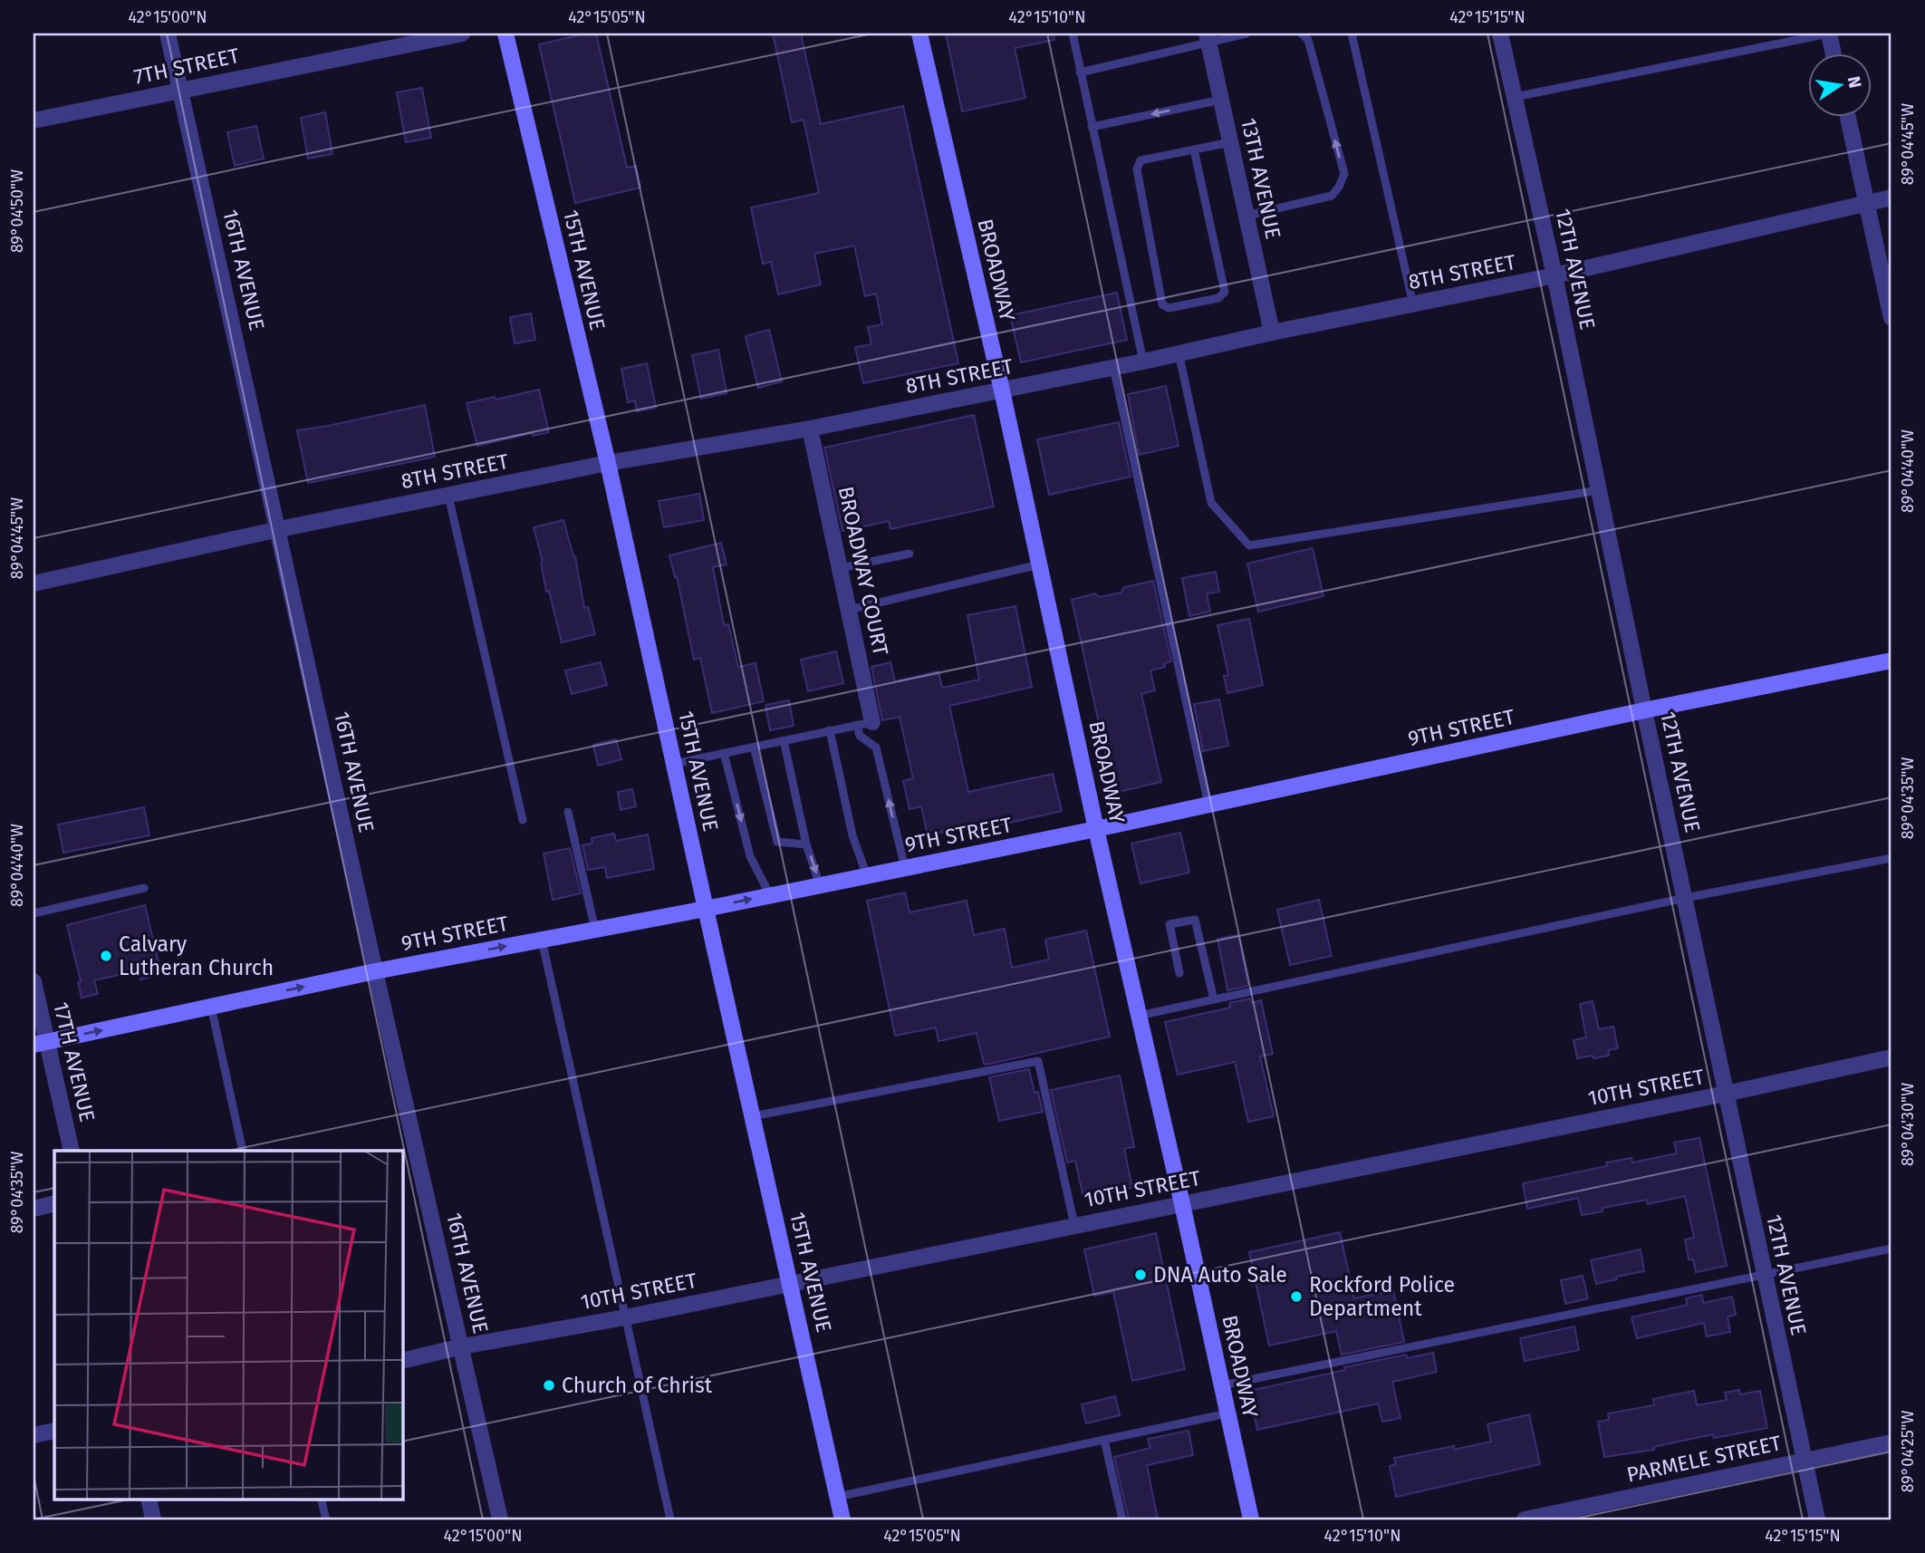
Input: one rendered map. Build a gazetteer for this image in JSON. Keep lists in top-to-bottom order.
{
  "streets": {
    "street": [
      "7TH STREET",
      "13TH AVENUE",
      "12TH AVENUE",
      "16TH AVENUE",
      "15TH AVENUE",
      "BROADWAY",
      "8TH STREET",
      "BROADWAY COURT",
      "9TH STREET",
      "17TH AVENUE",
      "10TH STREET",
      "PARMELE STREET"
    ]
  },
  "crossings": [
    ["7TH STREET", "16TH AVENUE"],
    ["13TH AVENUE", "8TH STREET"],
    ["12TH AVENUE", "8TH STREET"],
    ["12TH AVENUE", "9TH STREET"],
    ["12TH AVENUE", "10TH STREET"],
    ["12TH AVENUE", "PARMELE STREET"],
    ["16TH AVENUE", "8TH STREET"],
    ["16TH AVENUE", "9TH STREET"],
    ["16TH AVENUE", "10TH STREET"],
    ["15TH AVENUE", "8TH STREET"],
    ["15TH AVENUE", "9TH STREET"],
    ["15TH AVENUE", "10TH STREET"],
    ["BROADWAY", "8TH STREET"],
    ["BROADWAY", "9TH STREET"],
    ["BROADWAY", "10TH STREET"],
    ["8TH STREET", "BROADWAY COURT"],
    ["9TH STREET", "17TH AVENUE"]
  ],
  "places": [
    "Calvary Lutheran Church",
    "DNA Auto Sale",
    "Rockford Police Department",
    "Church of Christ"
  ],
  "north": "right",
  "coordinates": [
    "42°15'00\"N",
    "42°15'05\"N",
    "42°15'10\"N",
    "42°15'15\"N",
    "89°04'45\"W",
    "89°04'50\"W",
    "89°04'40\"W",
    "89°04'35\"W",
    "89°04'30\"W",
    "89°04'25\"W"
  ]
}
